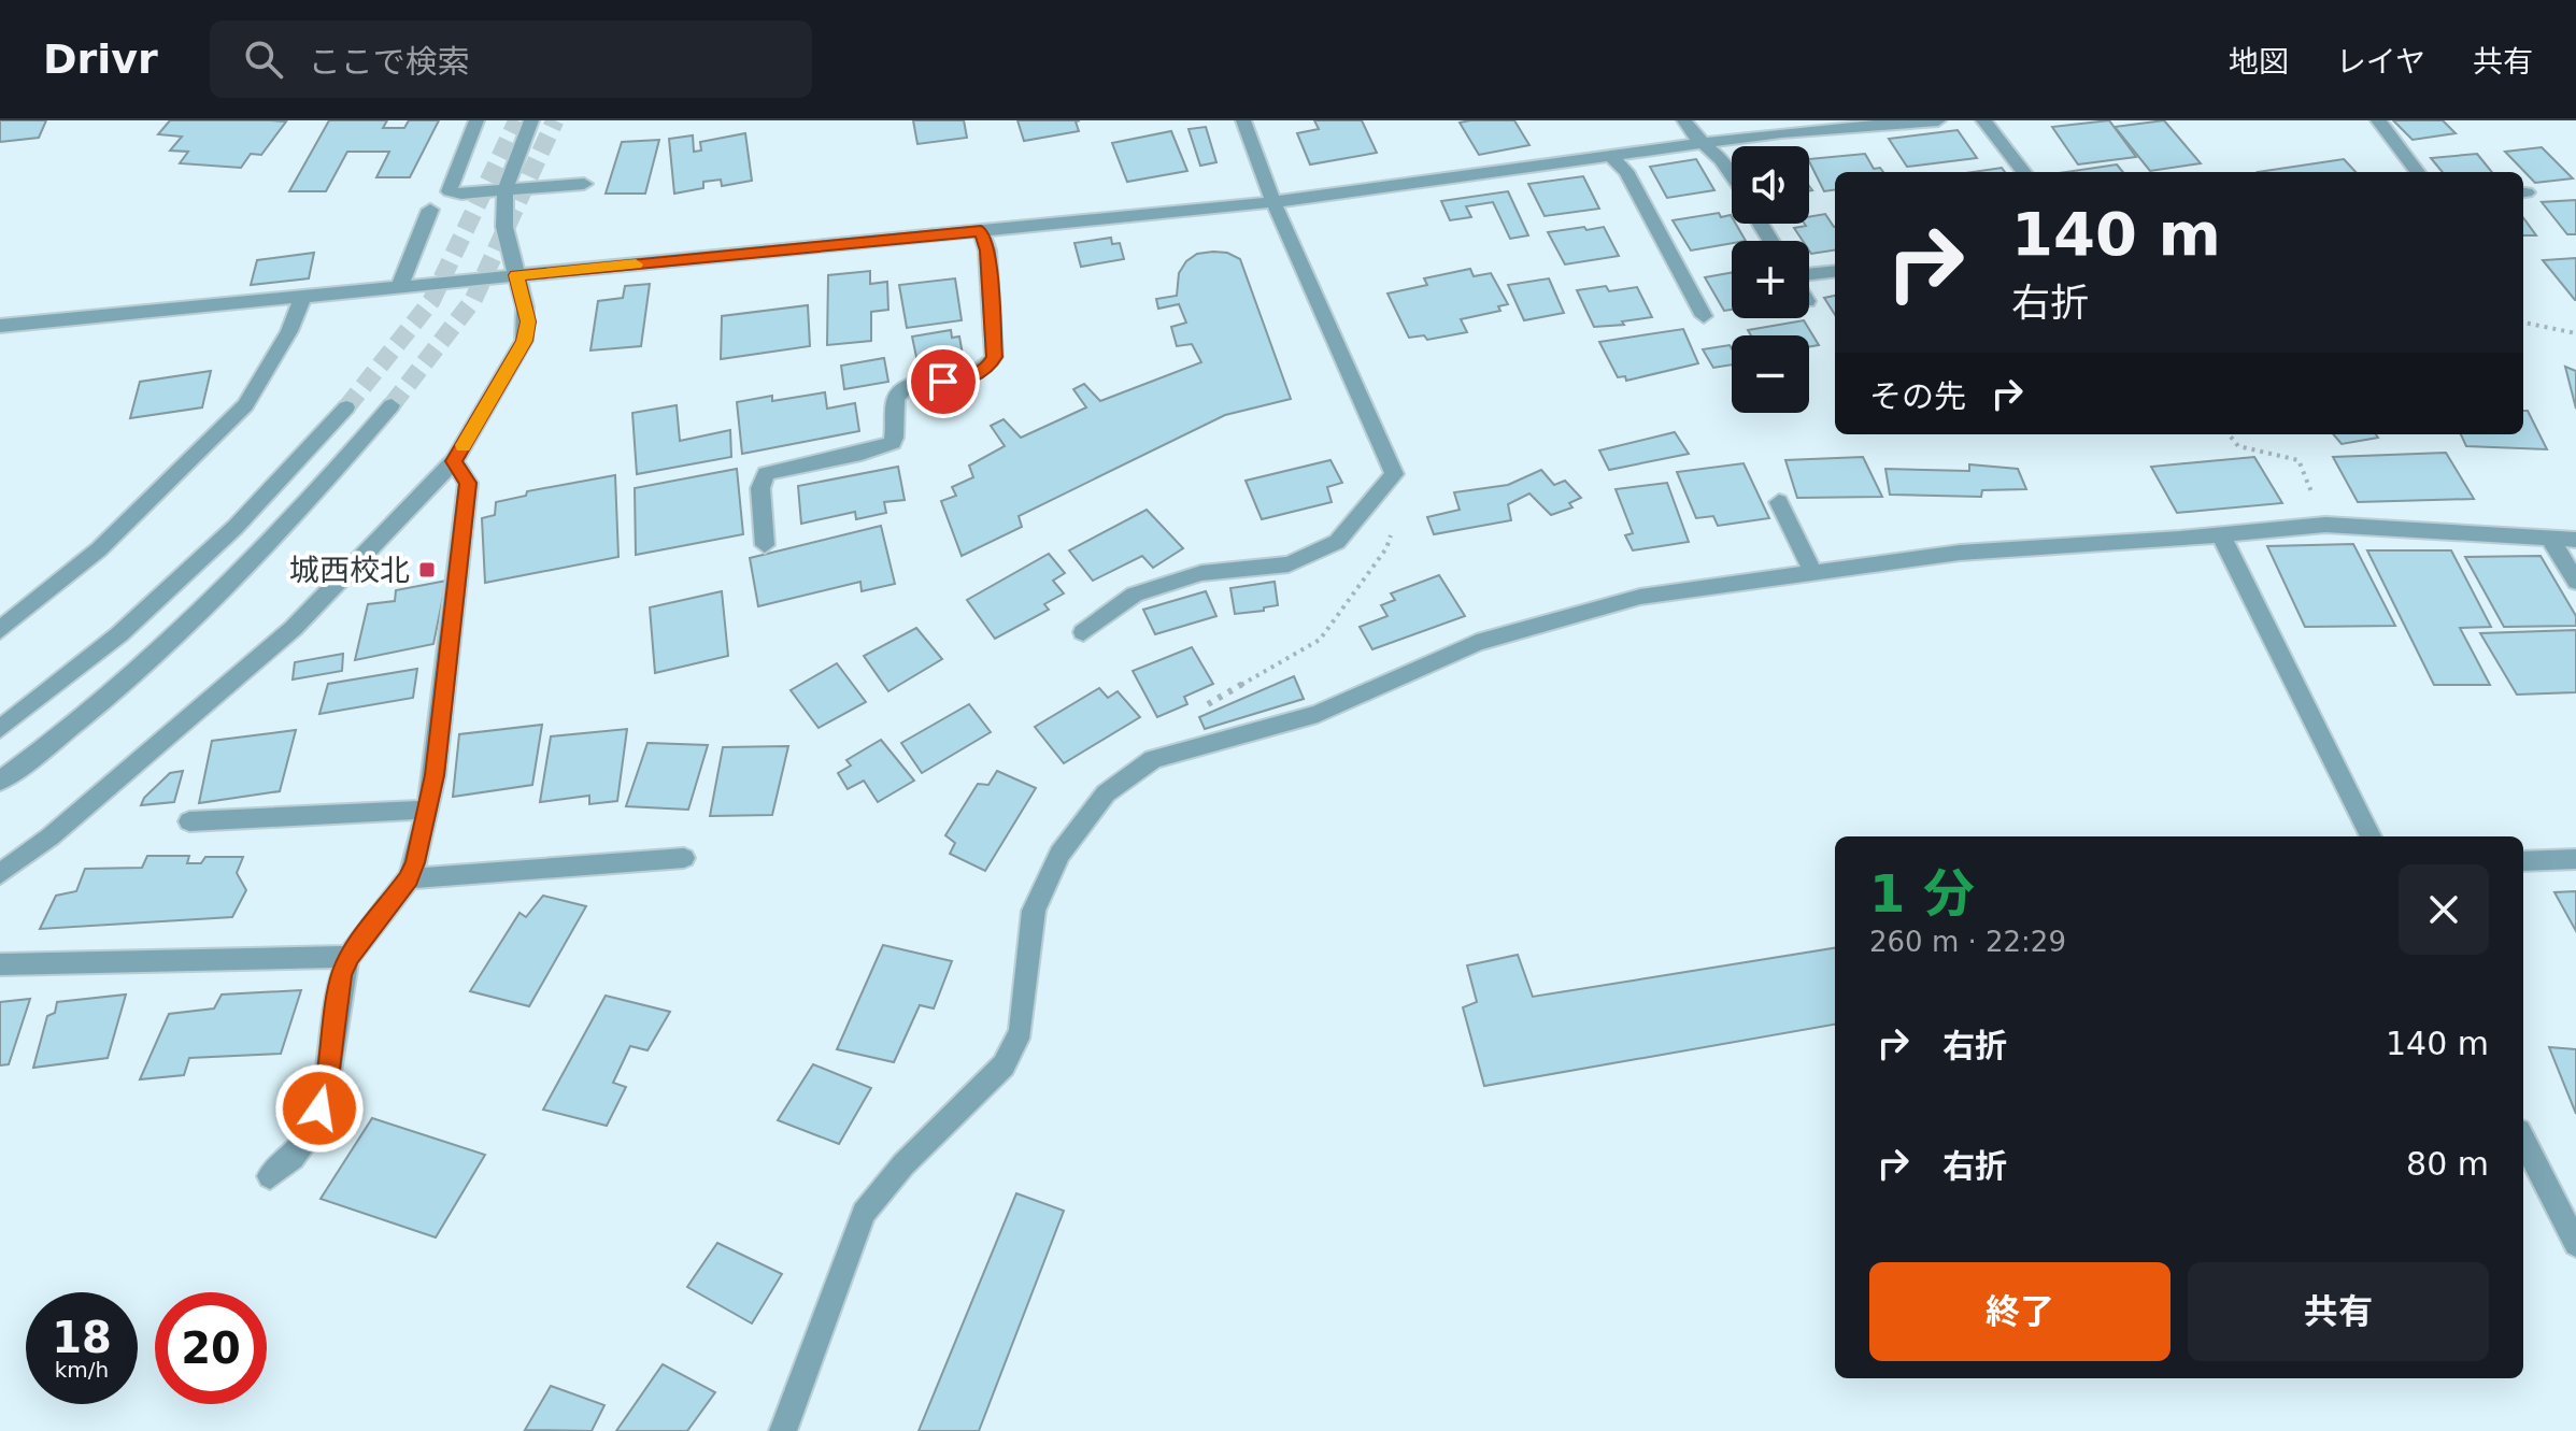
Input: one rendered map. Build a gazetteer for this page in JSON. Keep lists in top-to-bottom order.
{
  "places": {
    "transit": ["城西校北"]
  },
  "page": {
    "header": "Drivr",
    "search": "ここで検索",
    "nav": ["地図", "レイヤ", "共有"],
    "map_buttons": ["+", "−"],
    "turn": ["140 m", "右折"],
    "then": "その先",
    "heading": ["1 分", "260 m · 22:29"],
    "list": [
      {
        "name": "右折",
        "value": "140 m"
      },
      {
        "name": "右折",
        "value": "80 m"
      }
    ],
    "buttons": ["終了", "共有"],
    "speed": "18 km/h",
    "limit": "20"
  }
}
